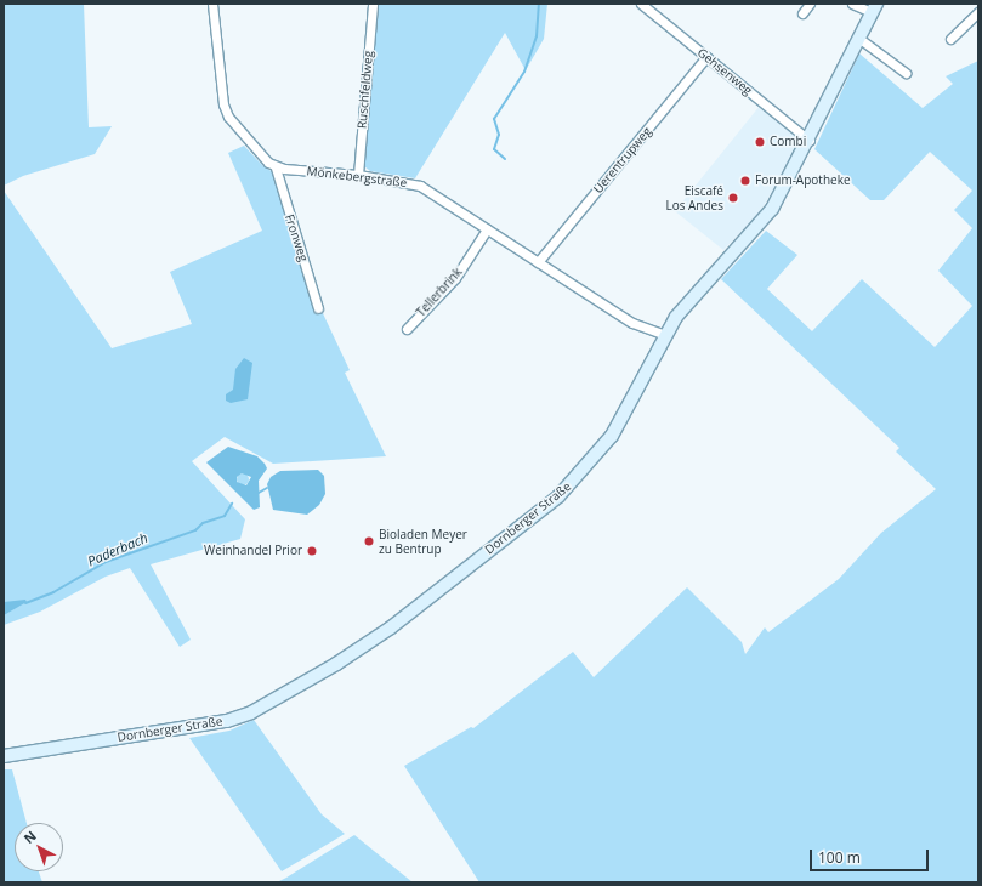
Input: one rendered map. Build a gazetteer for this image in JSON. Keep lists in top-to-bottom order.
{
  "streets": {
    "main road": ["Dornberger Straße"],
    "street": [
      "Gehsenweg",
      "Ruschfeldweg",
      "Uerentrupweg",
      "Mönkebergstraße",
      "Fronweg",
      "Tellerbrink"
    ]
  },
  "crossings": [
    ["Gehsenweg", "Uerentrupweg"],
    ["Gehsenweg", "Dornberger Straße"],
    ["Ruschfeldweg", "Mönkebergstraße"],
    ["Uerentrupweg", "Mönkebergstraße"],
    ["Mönkebergstraße", "Fronweg"],
    ["Mönkebergstraße", "Tellerbrink"],
    ["Mönkebergstraße", "Dornberger Straße"]
  ],
  "water": ["Paderbach"],
  "places": [
    "Combi",
    "Forum-Apotheke",
    "Eiscafé Los Andes",
    "Bioladen Meyer zu Bentrup",
    "Weinhandel Prior"
  ],
  "scale_bar": "100 m",
  "north": "top left"
}
